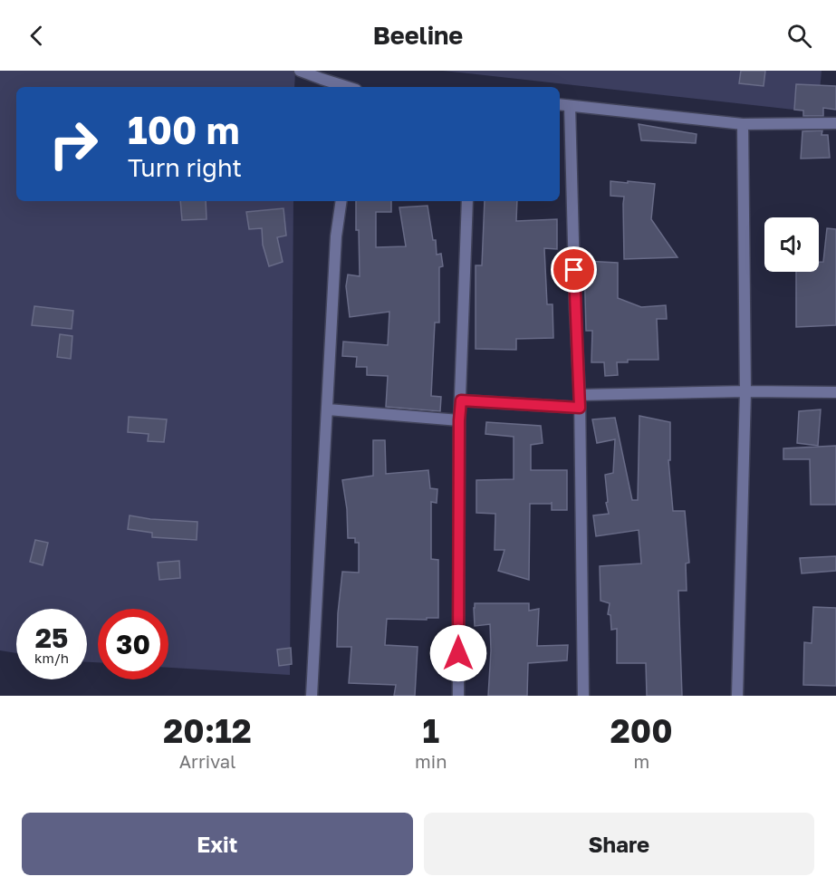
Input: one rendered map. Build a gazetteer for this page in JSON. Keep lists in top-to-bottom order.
{
  "page": {
    "header": "Beeline",
    "turn": ["100 m", "Turn right"],
    "speed": "25 km/h",
    "limit": "30",
    "eta": [
      "20:12",
      "Arrival",
      "1",
      "min",
      "200",
      "m"
    ],
    "buttons": ["Exit", "Share"]
  }
}
